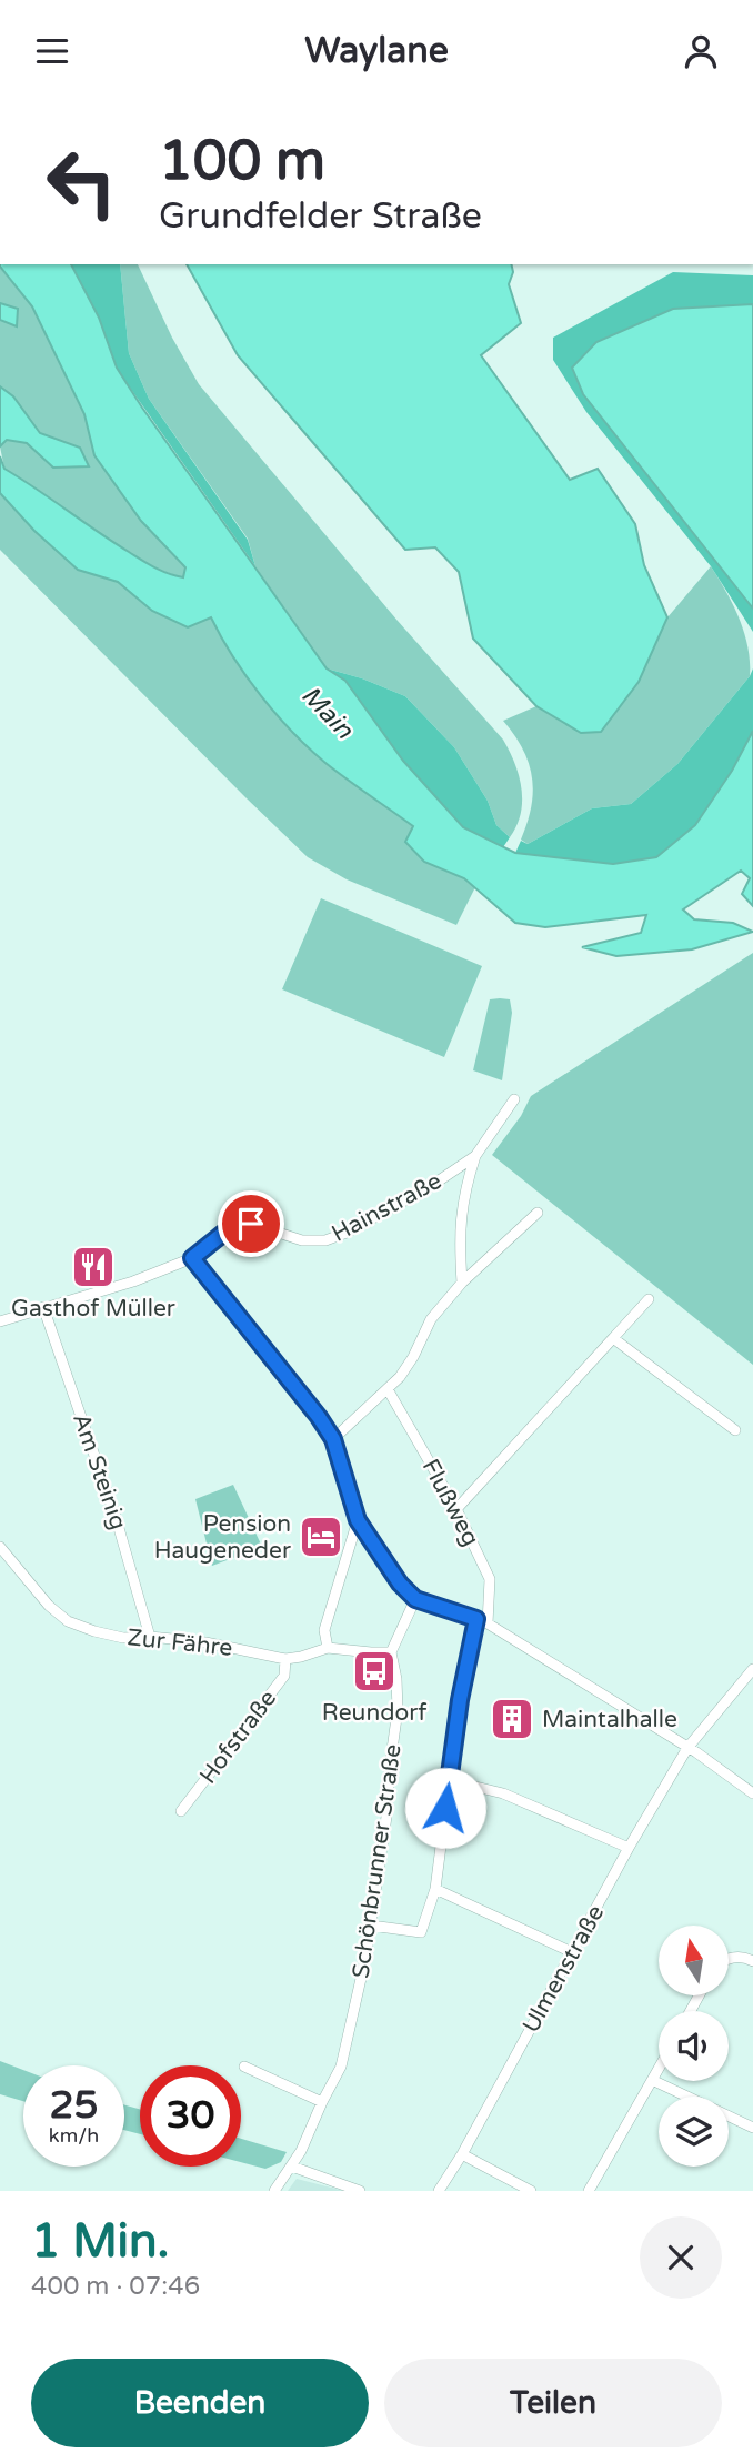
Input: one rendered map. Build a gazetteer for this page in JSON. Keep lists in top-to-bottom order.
{
  "streets": {
    "street": [
      "Hainstraße",
      "Am Steinig",
      "Flußweg",
      "Zur Fähre",
      "Hofstraße",
      "Schönbrunner Straße",
      "Ulmenstraße"
    ]
  },
  "crossings": [
    ["Hainstraße", "Am Steinig"],
    ["Am Steinig", "Zur Fähre"],
    ["Zur Fähre", "Hofstraße"],
    ["Zur Fähre", "Schönbrunner Straße"]
  ],
  "water": ["Main"],
  "places": {
    "restaurant": ["Gasthof Müller"],
    "hotel": ["Pension Haugeneder"],
    "bus stop": ["Reundorf"],
    "building": ["Maintalhalle"]
  },
  "north": "top",
  "page": {
    "header": "Waylane",
    "turn": ["100 m", "Grundfelder Straße"],
    "speed": "25 km/h",
    "limit": "30",
    "heading": ["1 Min.", "400 m · 07:46"],
    "buttons": ["Beenden", "Teilen"]
  }
}
